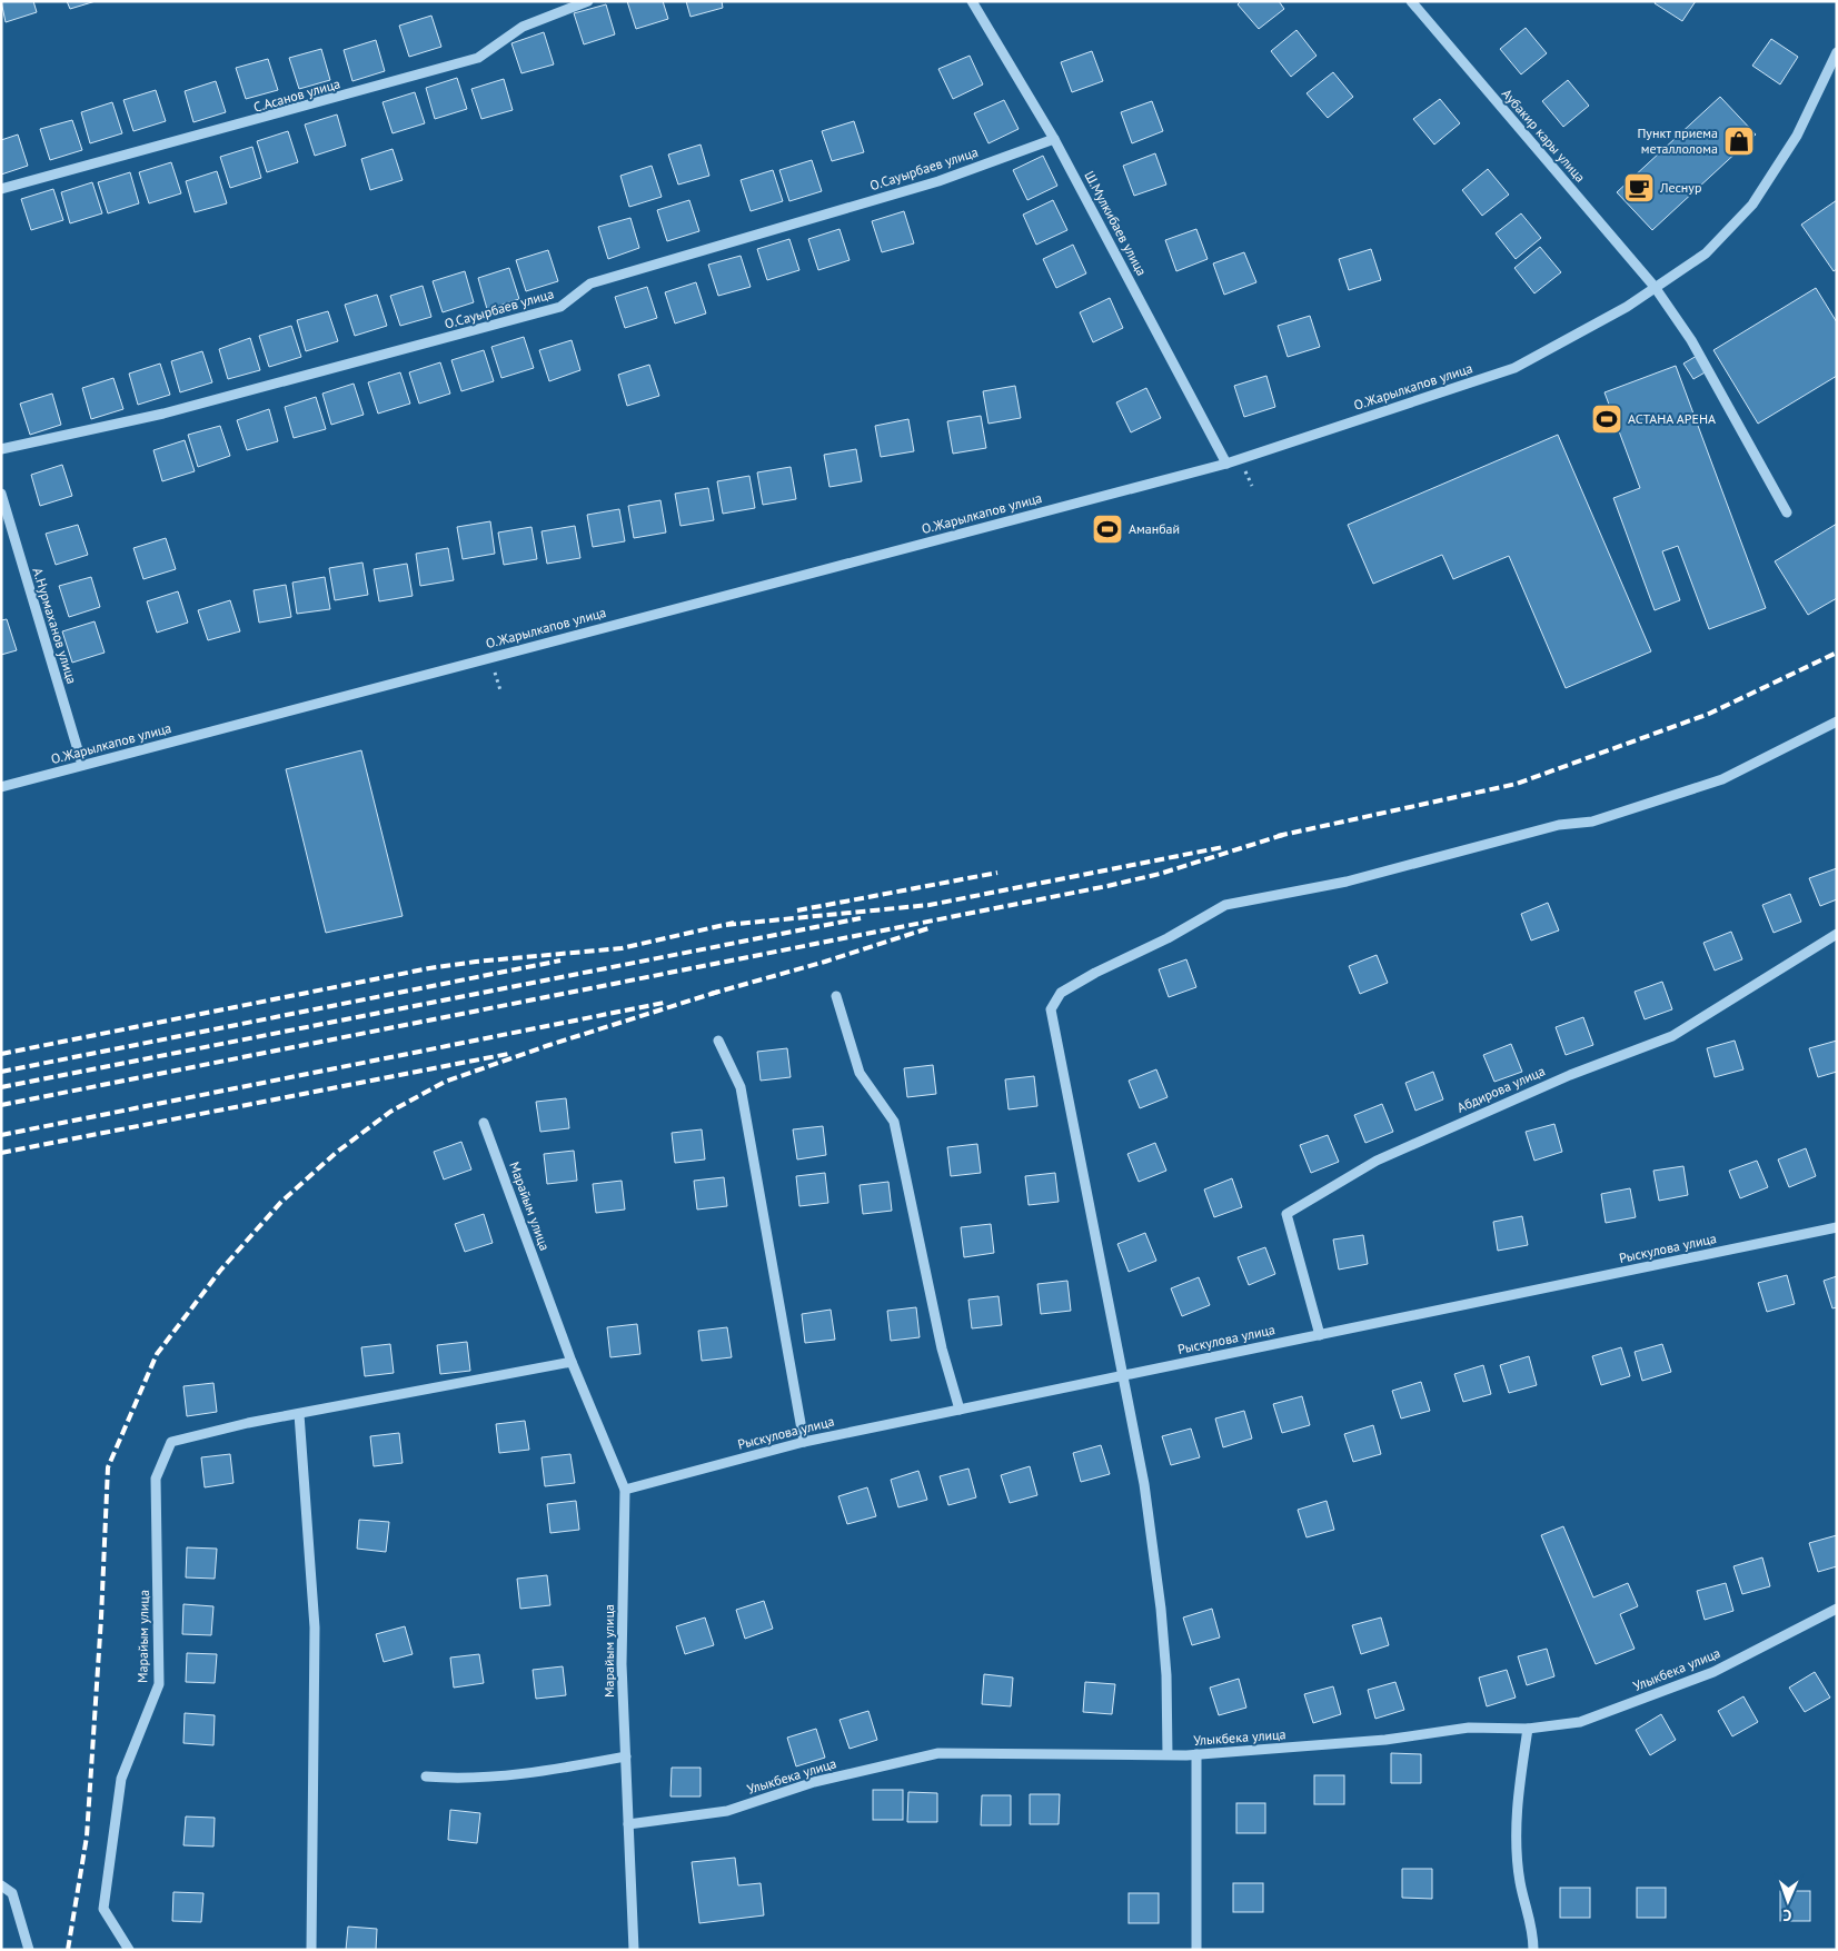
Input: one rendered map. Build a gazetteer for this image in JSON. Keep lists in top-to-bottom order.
{
  "streets": {
    "street": [
      "С.Асанов улица",
      "Аубакир кары улица",
      "О.Сауырбаев улица",
      "Ш.Мулкибаев улица",
      "О.Жарылкапов улица",
      "А.Нурмаханов улица",
      "Абдирова улица",
      "Марайым улица",
      "Рыскулова улица",
      "Улыкбека улица"
    ]
  },
  "crossings": [
    ["Аубакир кары улица", "О.Жарылкапов улица"],
    ["О.Сауырбаев улица", "Ш.Мулкибаев улица"],
    ["Ш.Мулкибаев улица", "О.Жарылкапов улица"],
    ["О.Жарылкапов улица", "А.Нурмаханов улица"],
    ["Абдирова улица", "Рыскулова улица"],
    ["Марайым улица", "Рыскулова улица"],
    ["Марайым улица", "Улыкбека улица"]
  ],
  "places": {
    "shop": ["Пункт приема металлолома"],
    "cafe": ["Леснур"],
    "sports": ["АСТАНА АРЕНА", "Аманбай"]
  },
  "north": "bottom"
}
